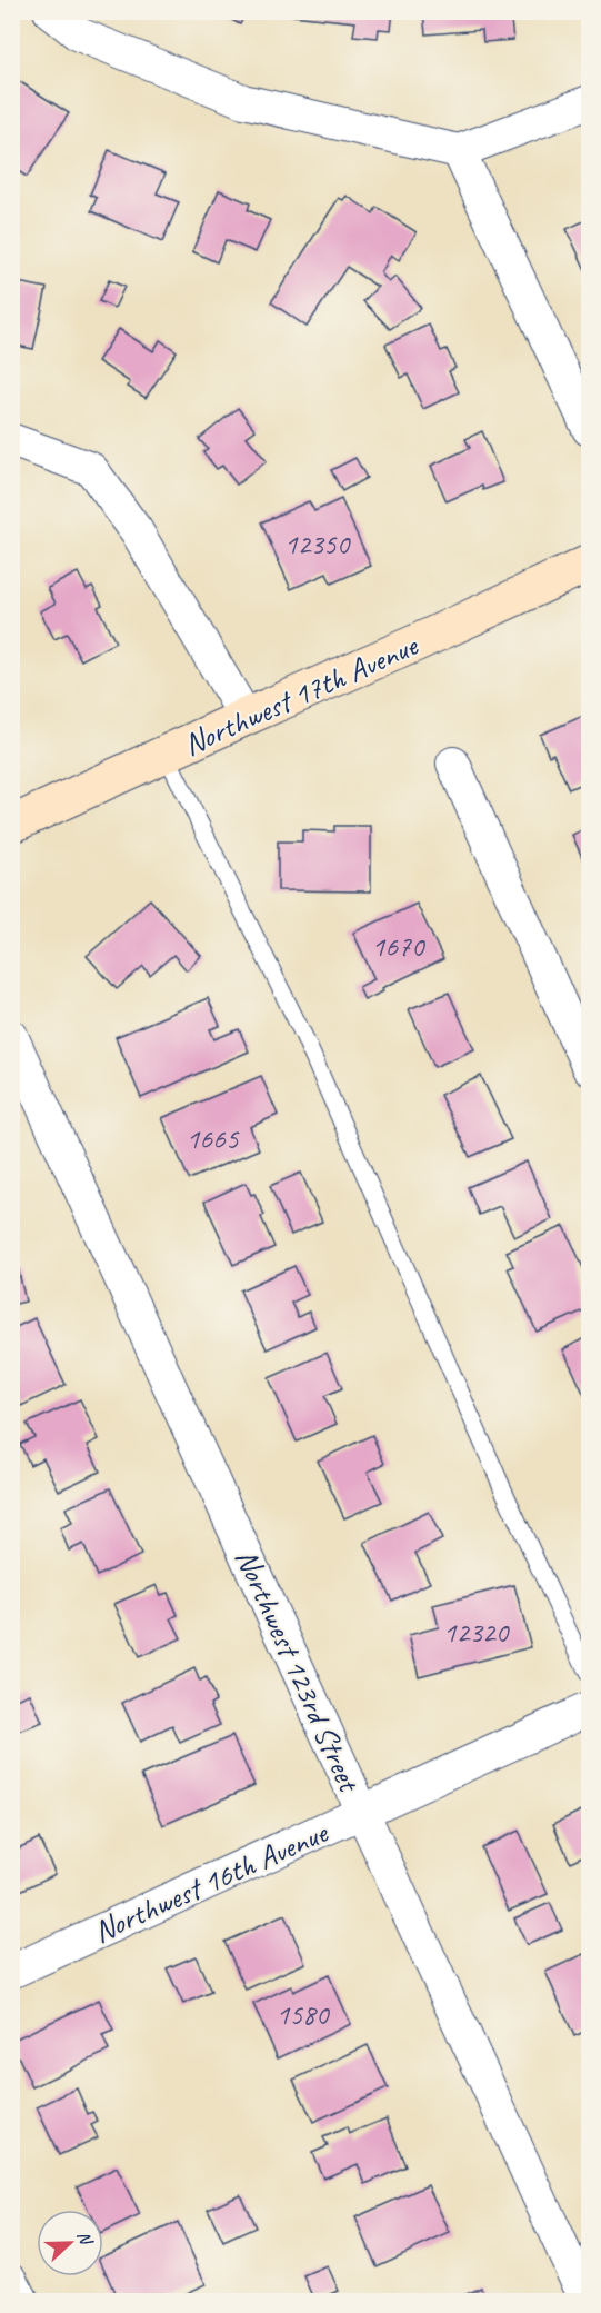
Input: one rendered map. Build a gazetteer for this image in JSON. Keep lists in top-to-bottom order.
{
  "streets": {
    "main road": ["Northwest 17th Avenue"],
    "street": ["Northwest 123rd Street", "Northwest 16th Avenue"]
  },
  "crossings": [
    ["Northwest 123rd Street", "Northwest 16th Avenue"]
  ],
  "house_numbers": [
    "12350",
    "1670",
    "1665",
    "12320",
    "1580"
  ],
  "north": "right"
}
